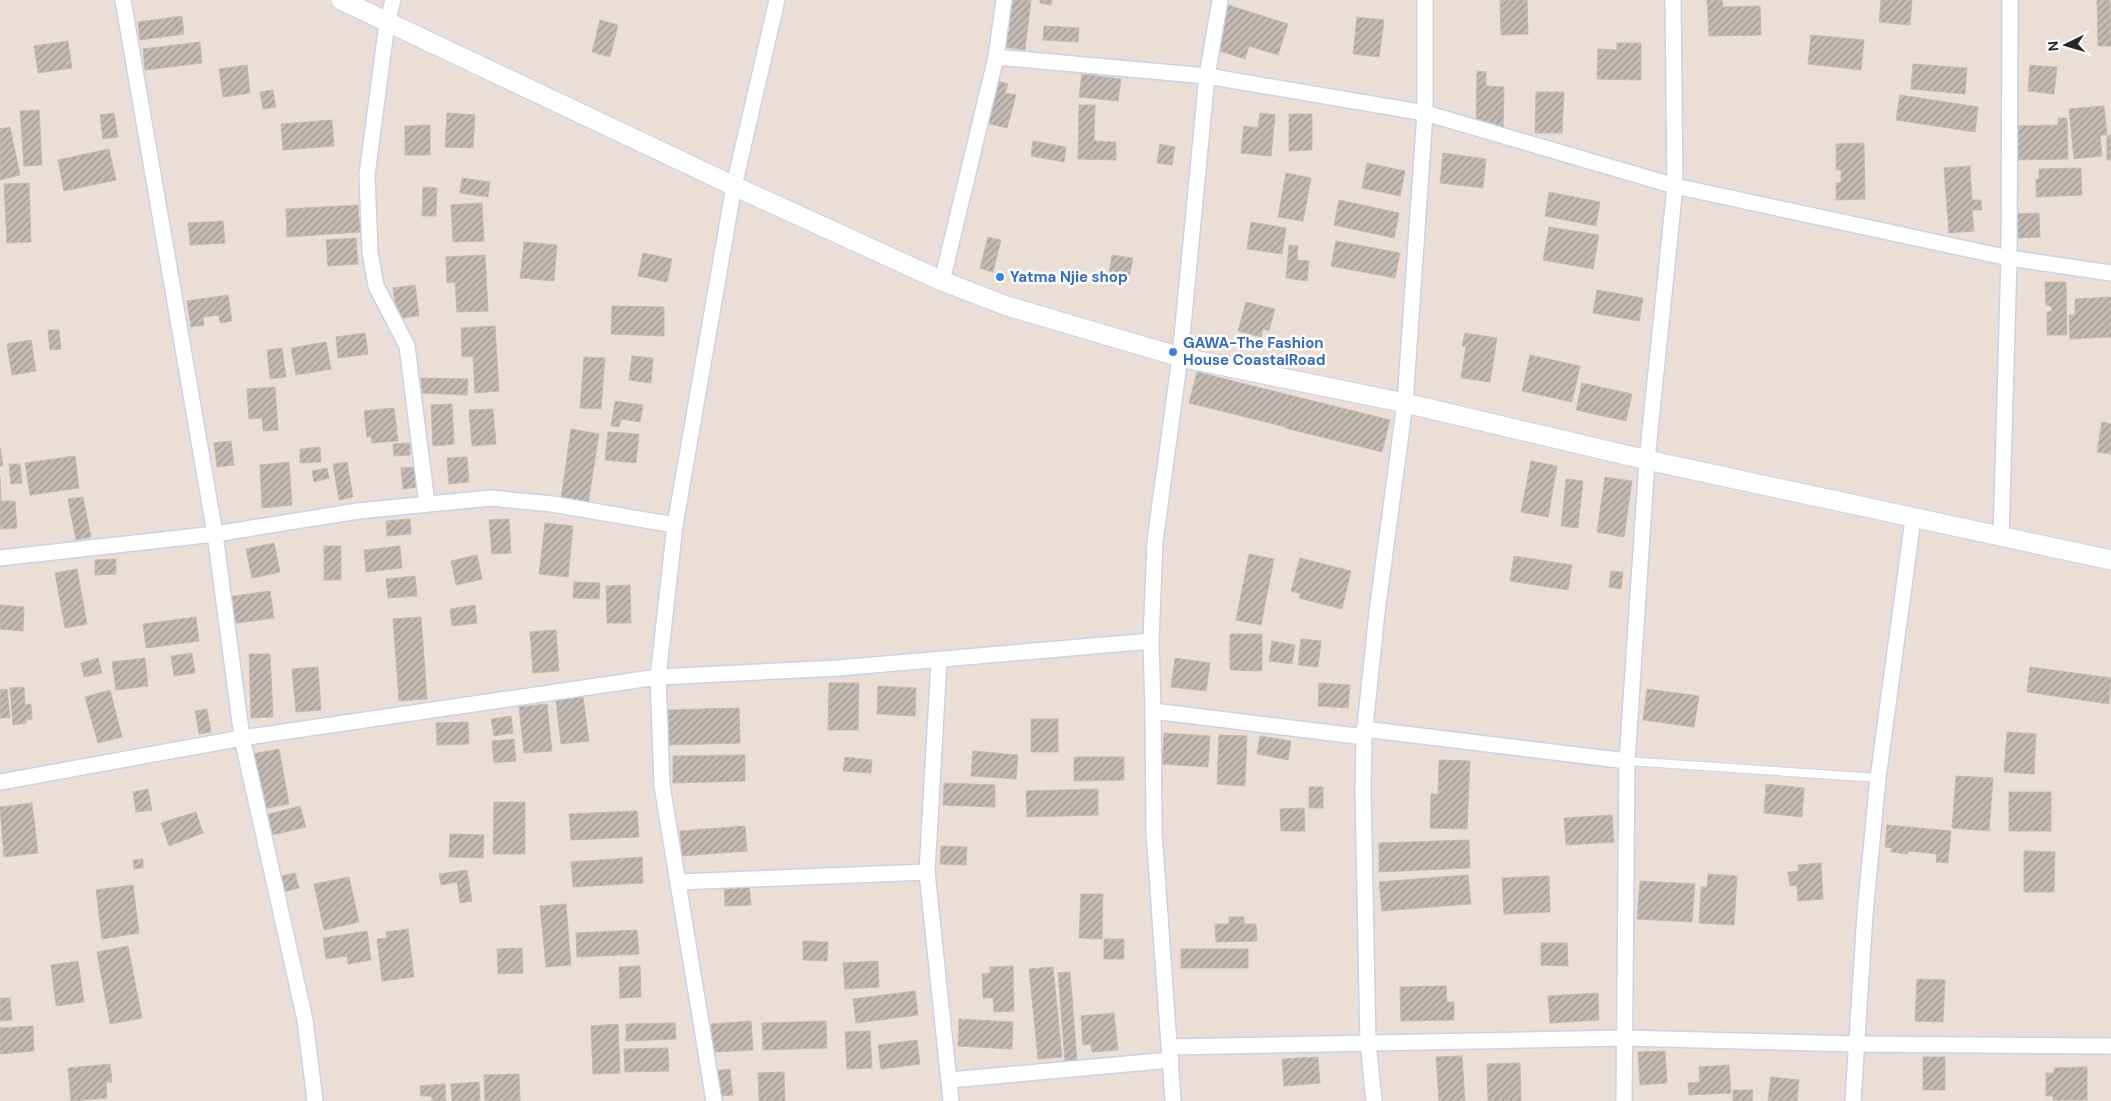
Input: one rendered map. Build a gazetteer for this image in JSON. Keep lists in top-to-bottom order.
{
  "places": ["Yatma Njie shop", "GAWA-The Fashion House CoastalRoad"],
  "north": "left"
}
